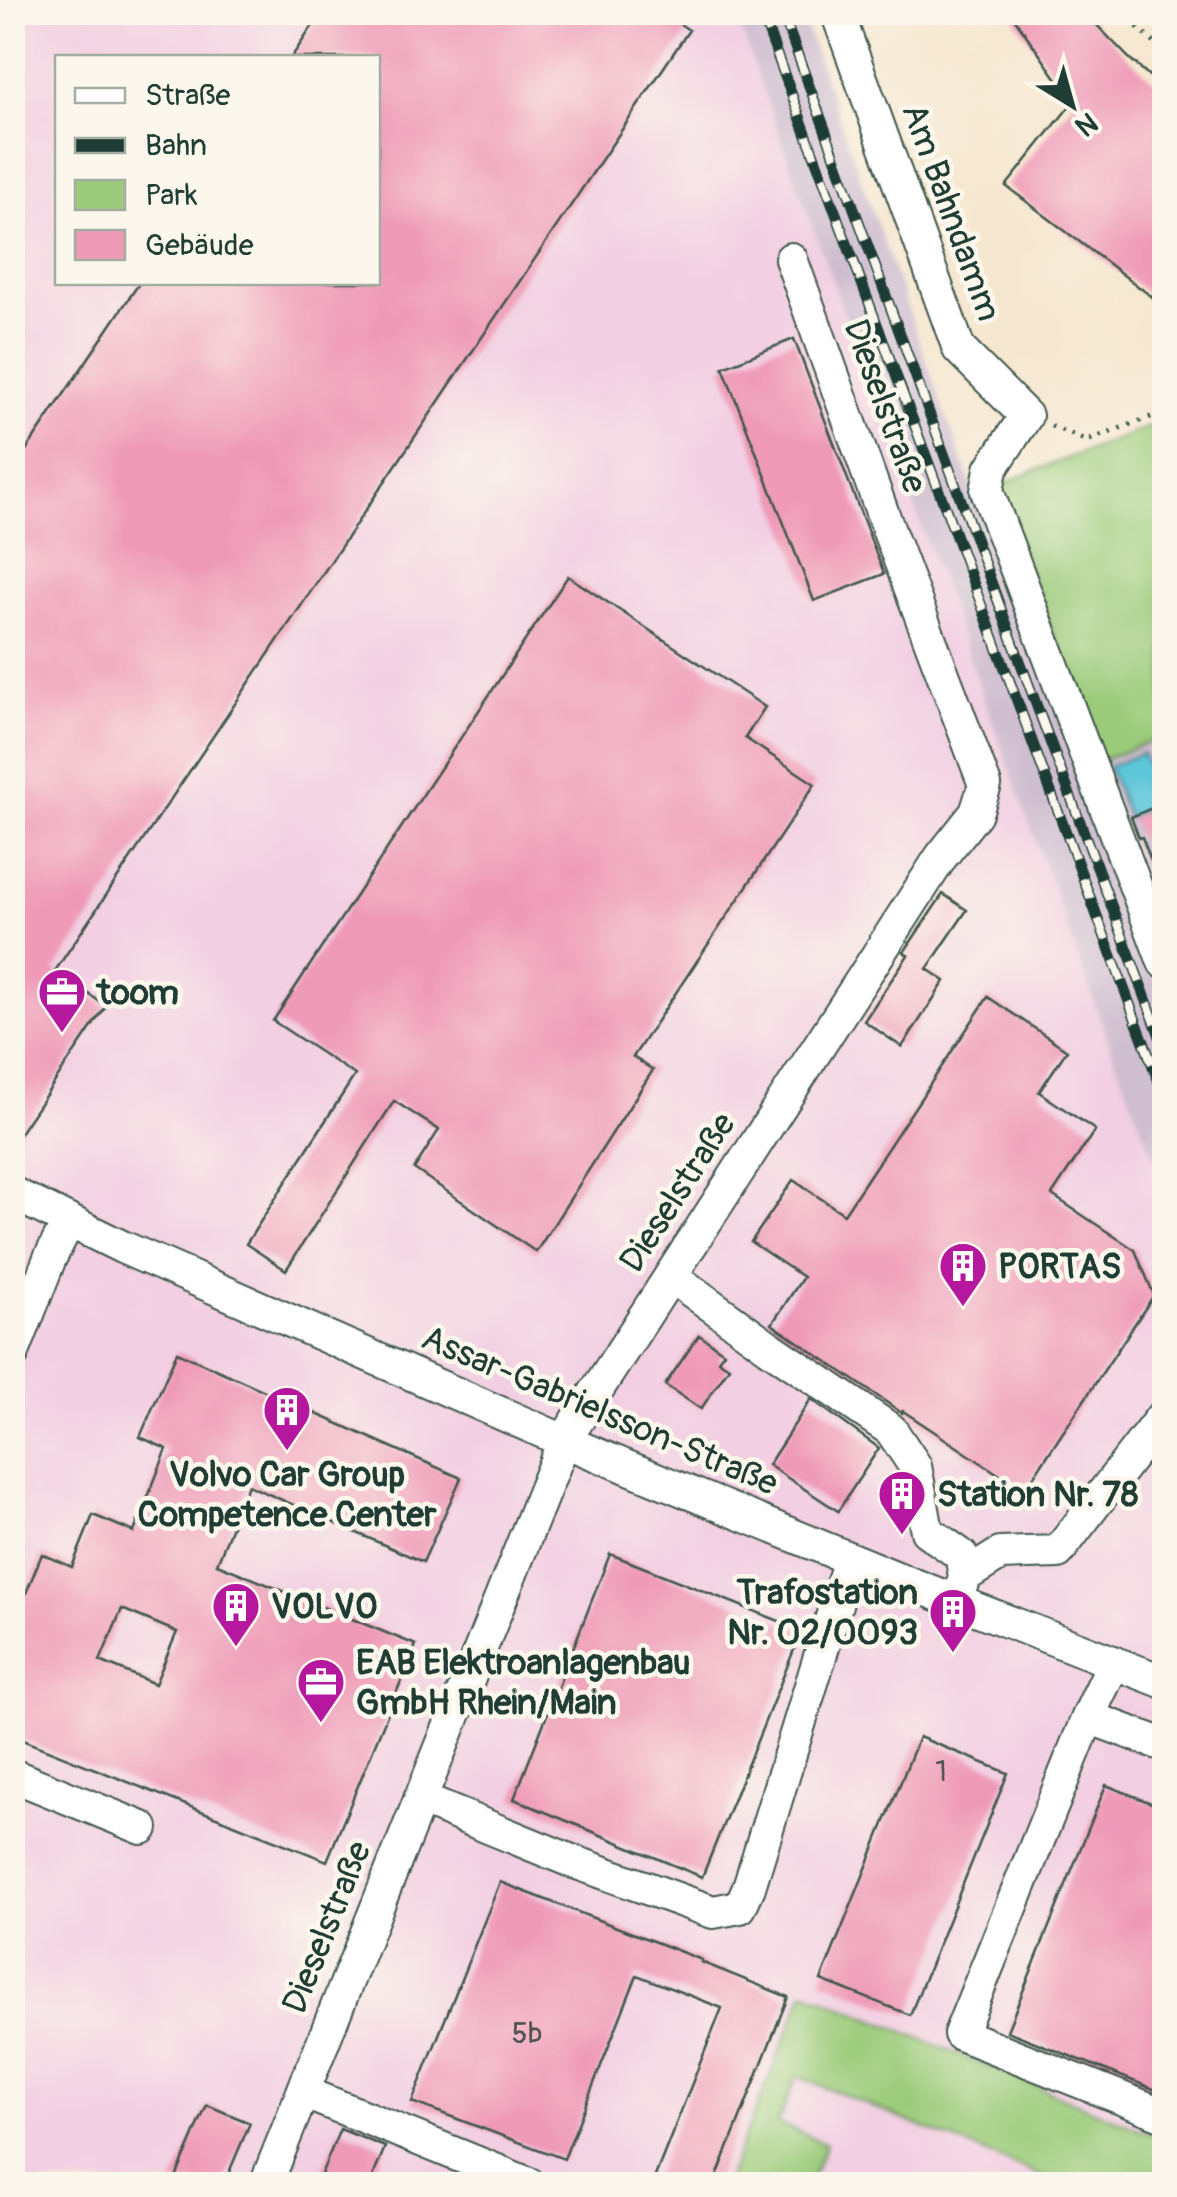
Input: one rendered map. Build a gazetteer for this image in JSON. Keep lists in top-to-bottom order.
{
  "streets": {
    "street": ["Am Bahndamm", "Dieselstraße", "Assar-Gabrielsson-Straße"]
  },
  "crossings": [
    ["Dieselstraße", "Assar-Gabrielsson-Straße"]
  ],
  "places": {
    "office": ["toom", "EAB Elektroanlagenbau GmbH Rhein/Main"],
    "building": [
      "PORTAS",
      "Volvo Car Group Competence Center",
      "Station Nr. 78",
      "VOLVO",
      "Trafostation Nr. 02/0093"
    ]
  },
  "house_numbers": ["1", "5b"],
  "legend": [
    "Straße",
    "Bahn",
    "Park",
    "Gebäude"
  ],
  "north": "bottom right"
}
